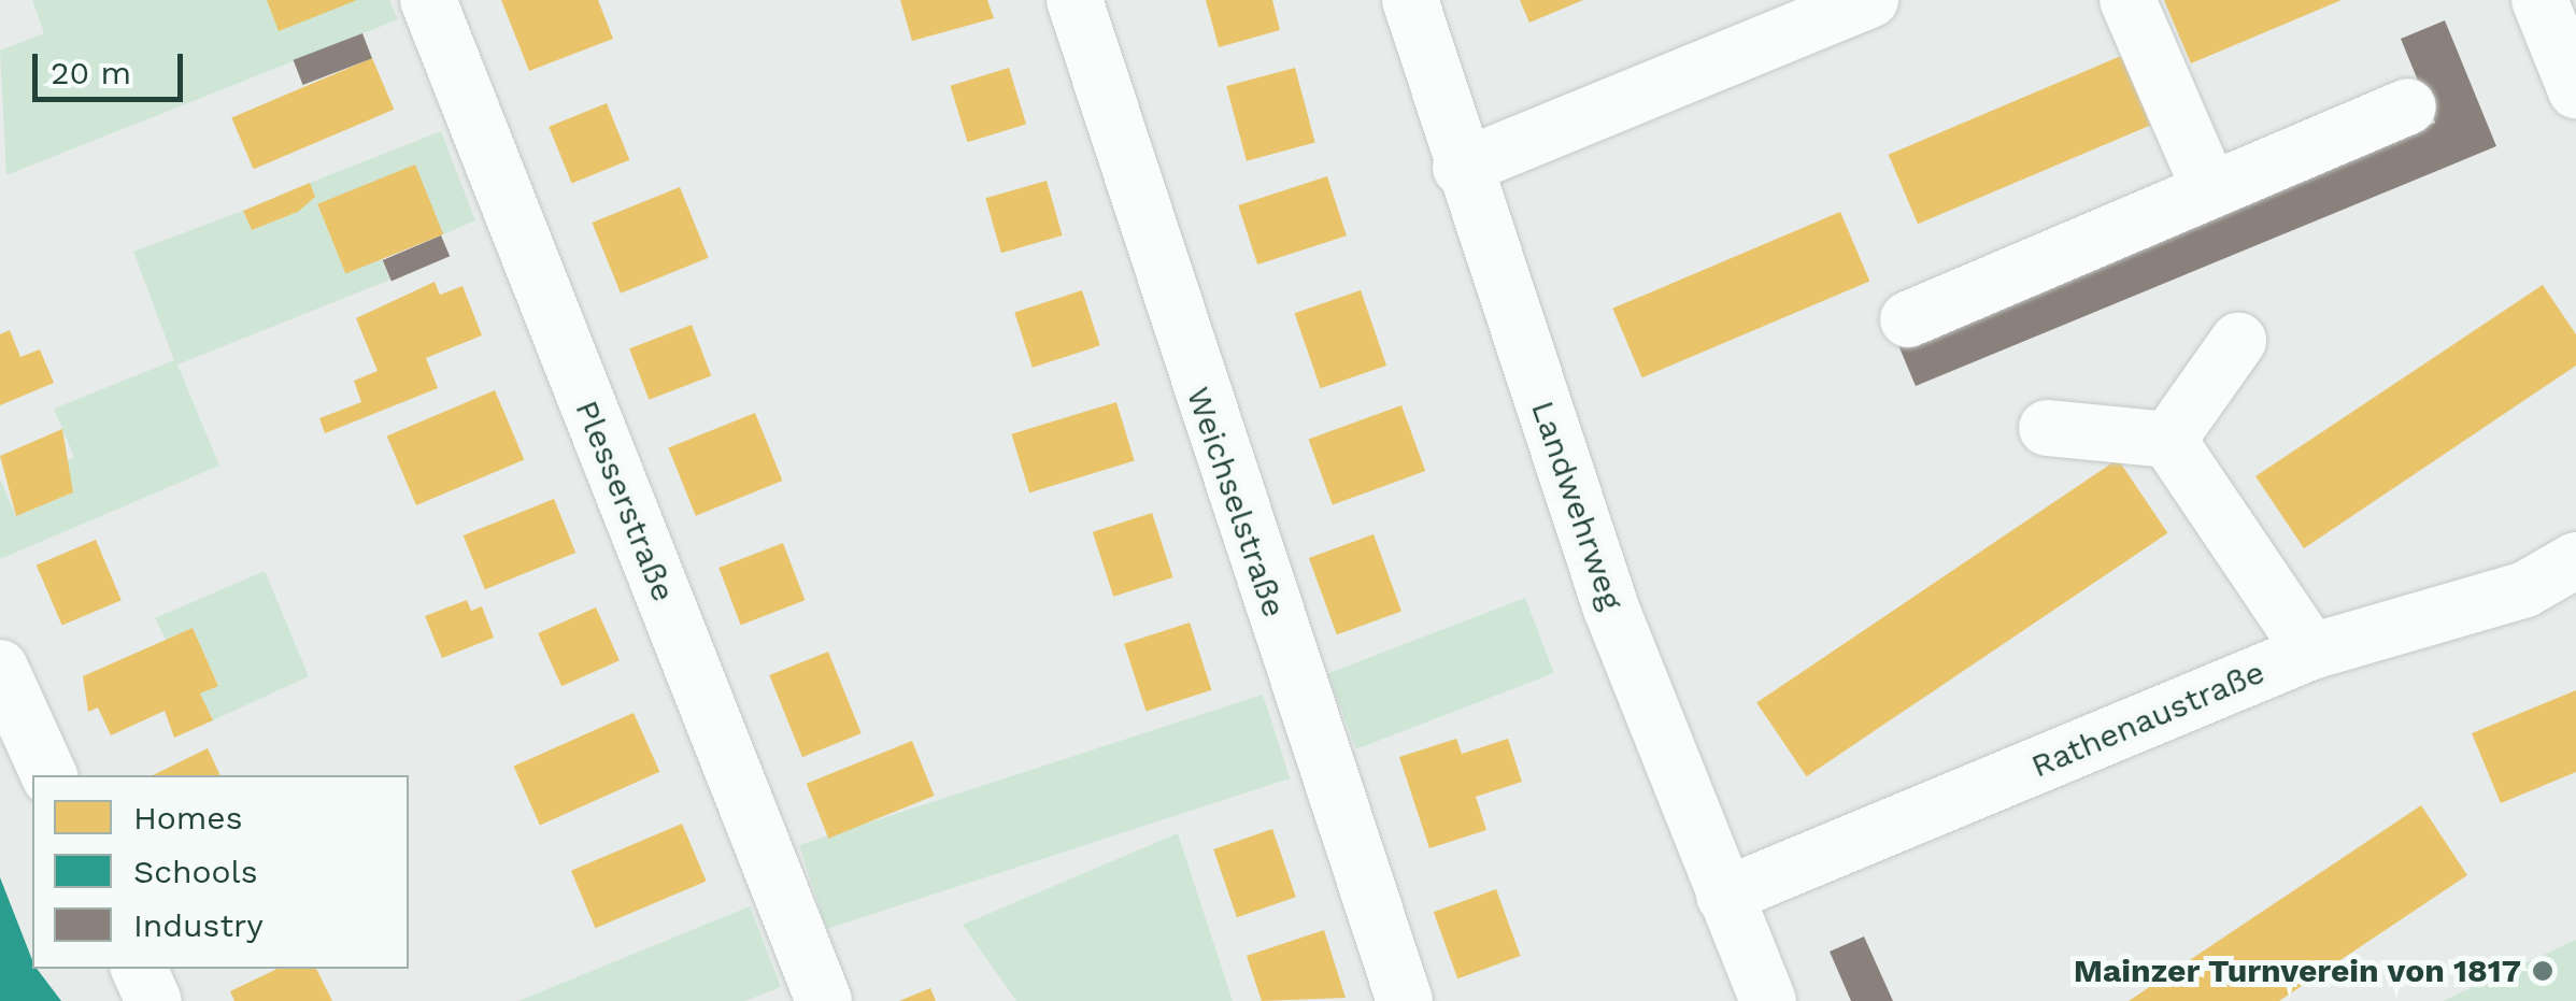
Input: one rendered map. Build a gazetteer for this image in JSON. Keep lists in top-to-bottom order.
{
  "streets": {
    "street": [
      "Plesserstraße",
      "Weichselstraße",
      "Landwehrweg",
      "Rathenaustraße"
    ]
  },
  "crossings": [
    ["Landwehrweg", "Rathenaustraße"]
  ],
  "places": ["Mainzer Turnverein von 1817"],
  "legend": ["Homes", "Schools", "Industry"],
  "scale_bar": "20 m"
}
